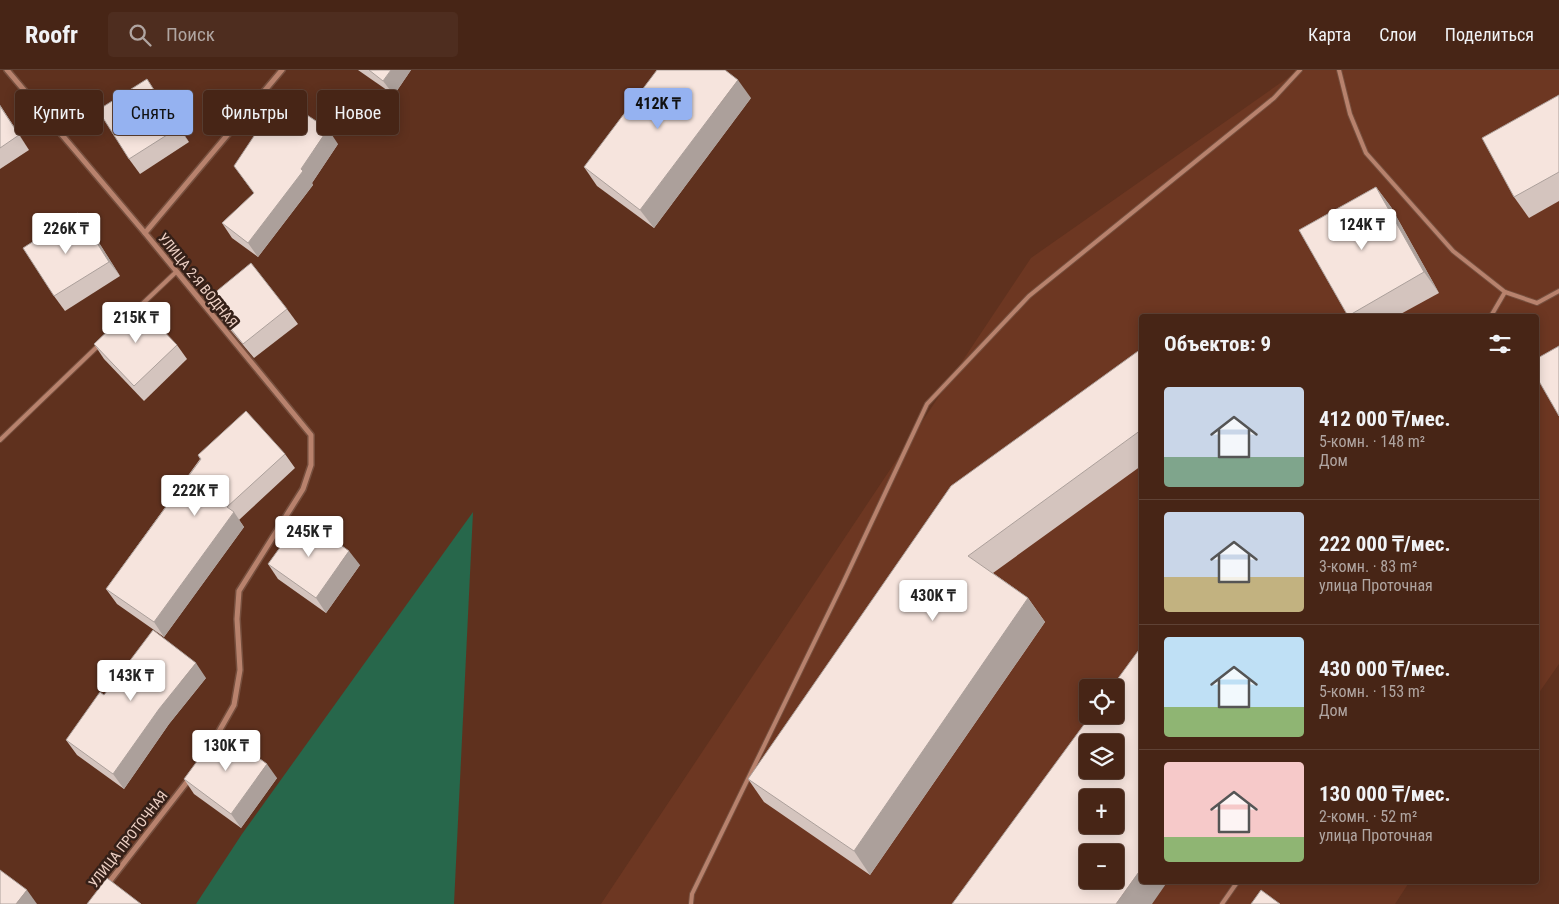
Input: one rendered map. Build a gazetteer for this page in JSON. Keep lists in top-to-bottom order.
{
  "streets": {
    "street": ["УЛИЦА 2-Я ВОДНАЯ", "УЛИЦА ПРОТОЧНАЯ"]
  },
  "page": {
    "header": "Roofr",
    "search": "Поиск",
    "nav": ["Карта", "Слои", "Поделиться"],
    "price": [
      "412K ₸",
      "124K ₸",
      "226K ₸",
      "215K ₸",
      "222K ₸",
      "245K ₸",
      "430K ₸",
      "143K ₸",
      "130K ₸"
    ],
    "chip": [
      "Купить",
      "Снять",
      "Фильтры",
      "Новое"
    ],
    "heading": "Объектов: 9",
    "list": [
      {
        "name": "412 000 ₸/мес.",
        "note": "5-комн. · 148 m² · Дом"
      },
      {
        "name": "222 000 ₸/мес.",
        "note": "3-комн. · 83 m² · улица Проточная"
      },
      {
        "name": "430 000 ₸/мес.",
        "note": "5-комн. · 153 m² · Дом"
      },
      {
        "name": "130 000 ₸/мес.",
        "note": "2-комн. · 52 m² · улица Проточная"
      }
    ],
    "map_buttons": ["+", "−"]
  }
}
